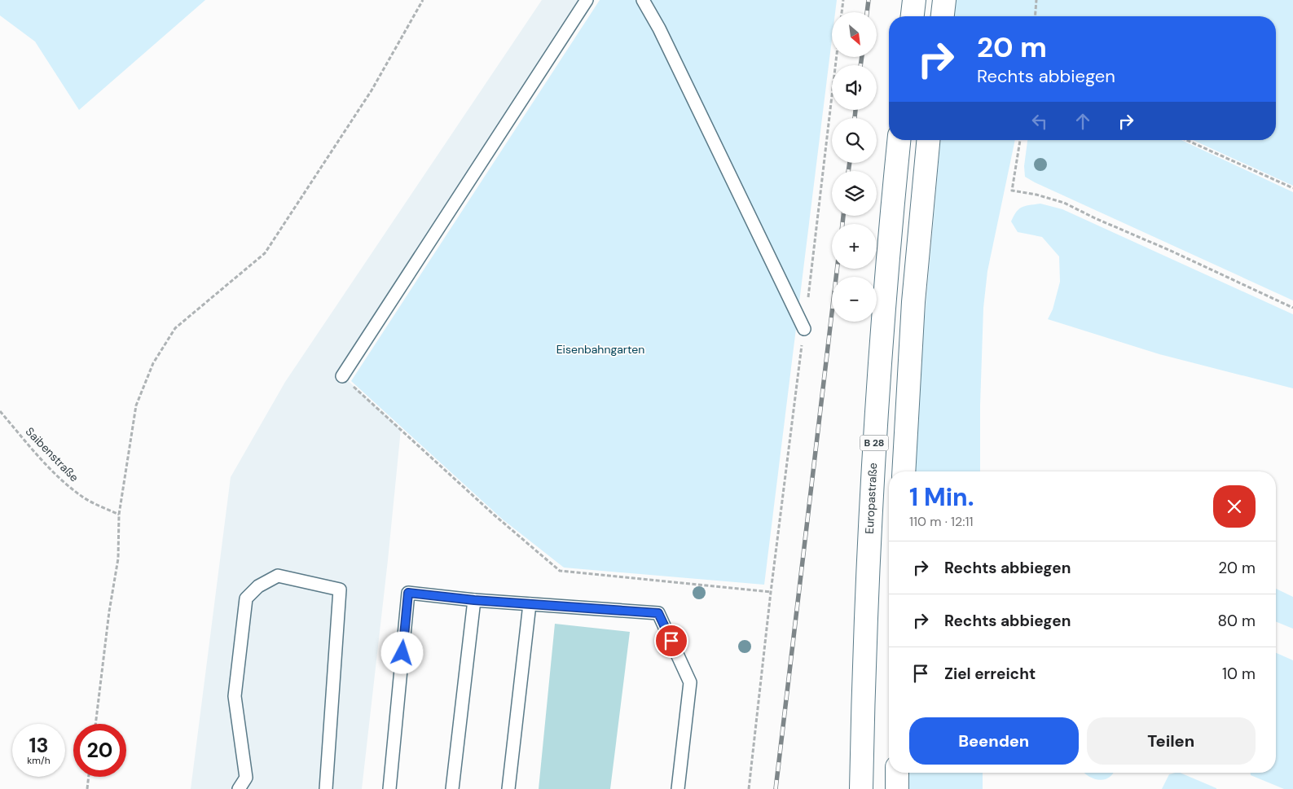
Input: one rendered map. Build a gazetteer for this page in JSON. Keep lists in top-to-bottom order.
{
  "streets": {
    "main road": ["B 28", "Europastraße"],
    "path": ["Saibenstraße"]
  },
  "parks": ["Eisenbahngarten"],
  "north": "bottom right",
  "page": {
    "map_buttons": ["+", "−"],
    "turn": ["20 m", "Rechts abbiegen"],
    "heading": ["1 Min.", "110 m · 12:11"],
    "list": [
      {
        "name": "Rechts abbiegen",
        "value": "20 m"
      },
      {
        "name": "Rechts abbiegen",
        "value": "80 m"
      },
      {
        "name": "Ziel erreicht",
        "value": "10 m"
      }
    ],
    "buttons": ["Beenden", "Teilen"],
    "speed": "13 km/h",
    "limit": "20"
  }
}
